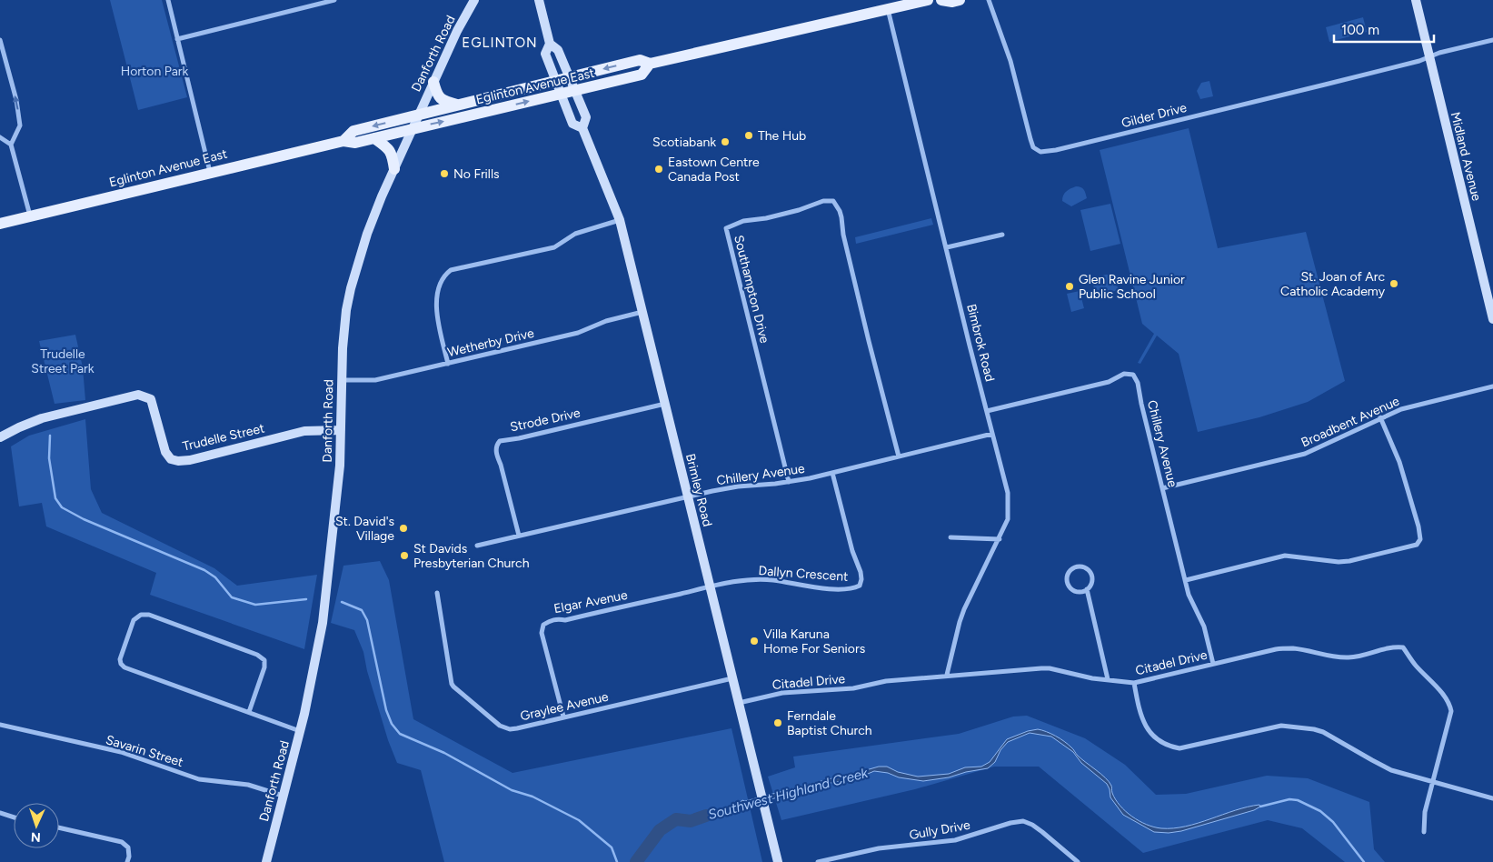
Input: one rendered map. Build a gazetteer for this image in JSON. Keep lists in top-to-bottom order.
{
  "streets": {
    "main road": [
      "Danforth Road",
      "Eglinton Avenue East",
      "Midland Avenue",
      "Trudelle Street",
      "Brimley Road"
    ],
    "street": [
      "Gilder Drive",
      "Southampton Drive",
      "Wetherby Drive",
      "Bimbrok Road",
      "Strode Drive",
      "Broadbent Avenue",
      "Chillery Avenue",
      "Dallyn Crescent",
      "Elgar Avenue",
      "Citadel Drive",
      "Graylee Avenue",
      "Savarin Street",
      "Gully Drive"
    ]
  },
  "crossings": [
    ["Danforth Road", "Eglinton Avenue East"],
    ["Danforth Road", "Wetherby Drive"],
    ["Danforth Road", "Trudelle Street"],
    ["Danforth Road", "Savarin Street"],
    ["Eglinton Avenue East", "Bimbrok Road"],
    ["Eglinton Avenue East", "Brimley Road"],
    ["Gilder Drive", "Midland Avenue"],
    ["Southampton Drive", "Chillery Avenue"],
    ["Wetherby Drive", "Brimley Road"],
    ["Bimbrok Road", "Chillery Avenue"],
    ["Bimbrok Road", "Citadel Drive"],
    ["Strode Drive", "Chillery Avenue"],
    ["Strode Drive", "Brimley Road"],
    ["Broadbent Avenue", "Chillery Avenue"],
    ["Chillery Avenue", "Brimley Road"],
    ["Chillery Avenue", "Dallyn Crescent"],
    ["Chillery Avenue", "Citadel Drive"],
    ["Brimley Road", "Dallyn Crescent"],
    ["Brimley Road", "Elgar Avenue"],
    ["Brimley Road", "Citadel Drive"],
    ["Brimley Road", "Graylee Avenue"],
    ["Dallyn Crescent", "Elgar Avenue"],
    ["Elgar Avenue", "Graylee Avenue"]
  ],
  "districts": ["EGLINTON"],
  "water": ["Southwest Highland Creek"],
  "parks": ["Horton Park", "Trudelle Street Park"],
  "places": [
    "The Hub",
    "Scotiabank",
    "Eastown Centre Canada Post",
    "No Frills",
    "St. Joan of Arc Catholic Academy",
    "Glen Ravine Junior Public School",
    "St. David's Village",
    "St Davids Presbyterian Church",
    "Villa Karuna Home For Seniors",
    "Ferndale Baptist Church"
  ],
  "scale_bar": "100 m",
  "north": "bottom"
}
